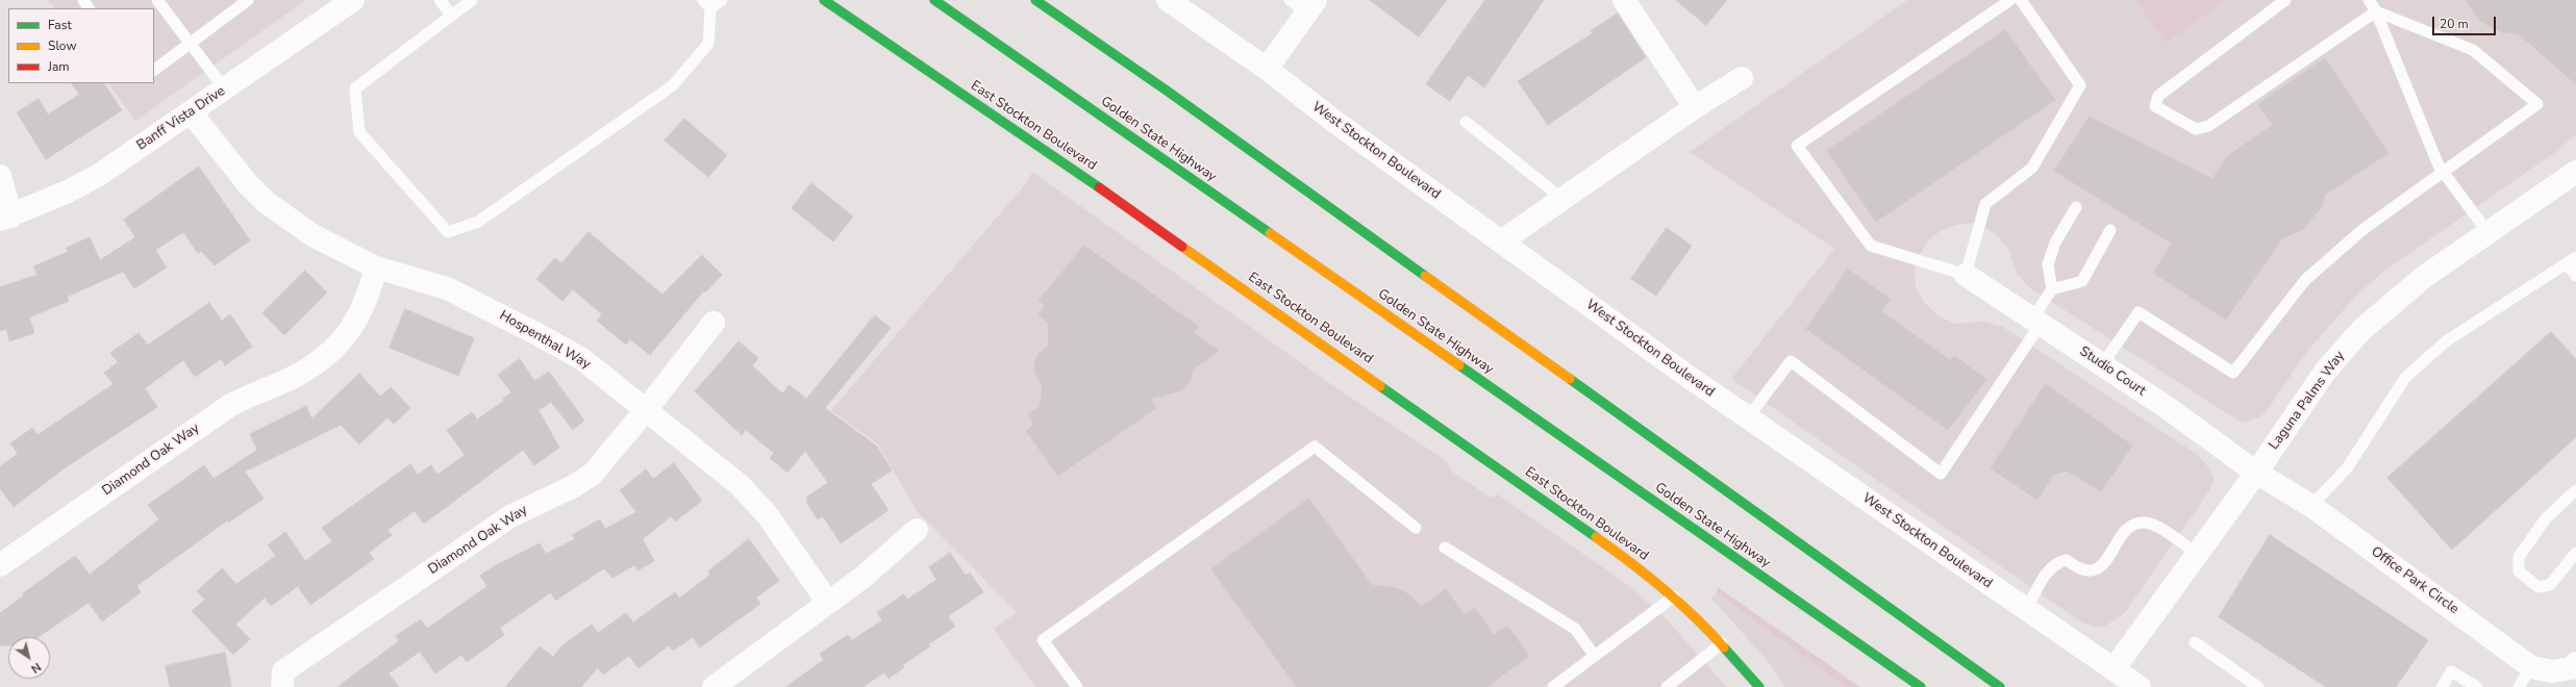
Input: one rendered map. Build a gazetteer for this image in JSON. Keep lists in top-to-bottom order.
{
  "streets": {
    "main road": ["East Stockton Boulevard", "Golden State Highway"],
    "street": [
      "Banff Vista Drive",
      "West Stockton Boulevard",
      "Hospenthal Way",
      "Studio Court",
      "Laguna Palms Way",
      "Diamond Oak Way",
      "Office Park Circle"
    ]
  },
  "crossings": [
    ["Banff Vista Drive", "Hospenthal Way"],
    ["West Stockton Boulevard", "Laguna Palms Way"],
    ["Hospenthal Way", "Diamond Oak Way"],
    ["Studio Court", "Laguna Palms Way"],
    ["Studio Court", "Office Park Circle"],
    ["Laguna Palms Way", "Office Park Circle"]
  ],
  "legend": ["Fast", "Slow", "Jam"],
  "scale_bar": "20 m",
  "north": "bottom right"
}
